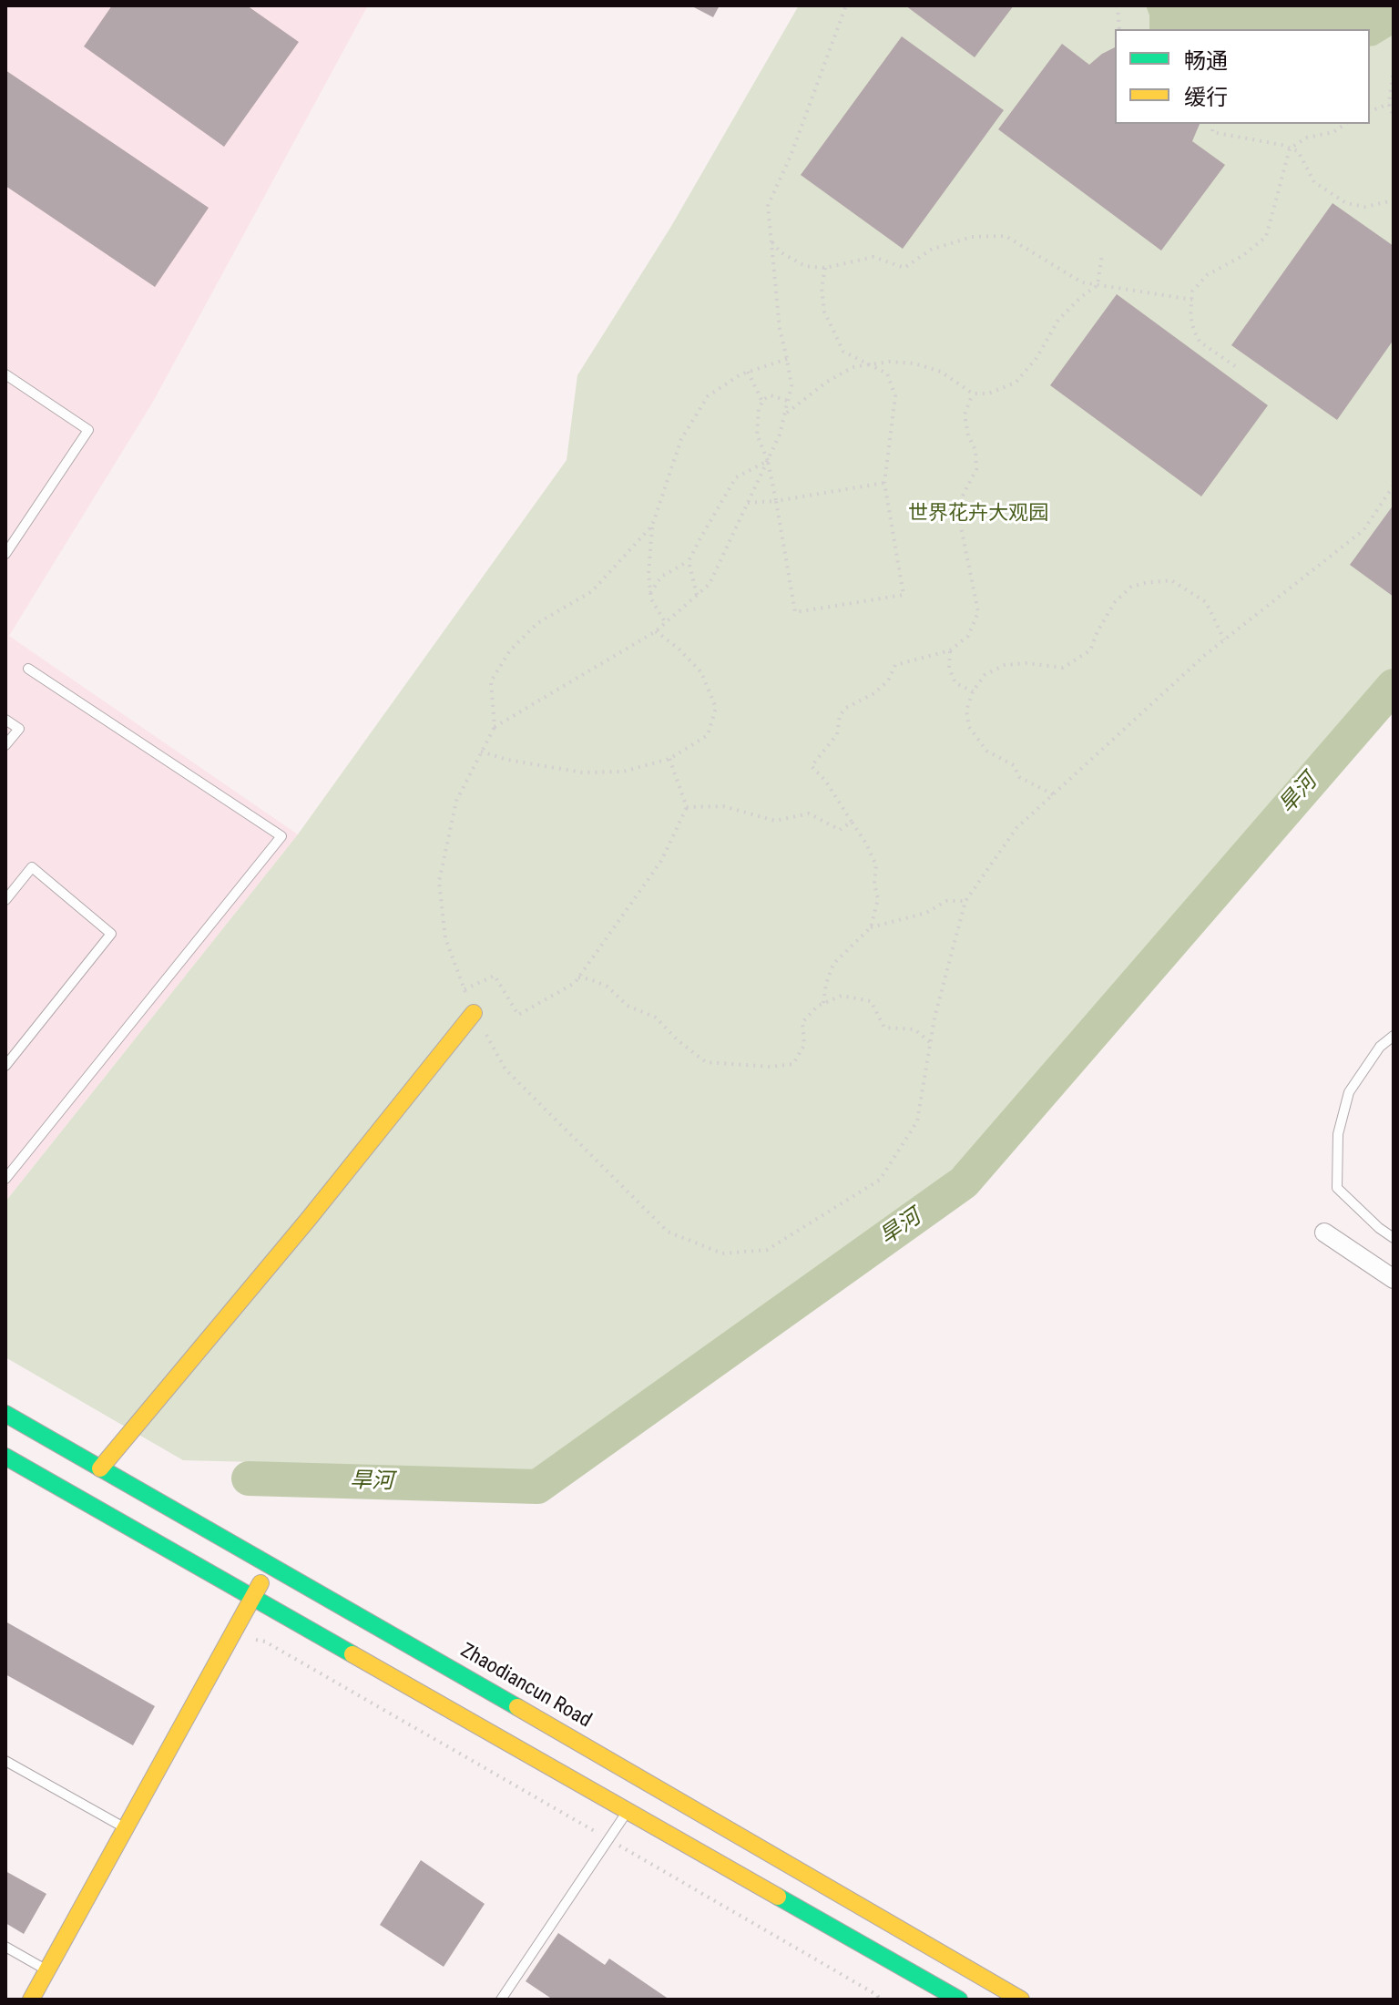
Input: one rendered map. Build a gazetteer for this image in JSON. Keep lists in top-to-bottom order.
{
  "streets": {
    "main road": ["Zhaodiancun Road"]
  },
  "water": ["旱河"],
  "parks": ["世界花卉大观园"],
  "legend": ["畅通", "缓行"]
}
